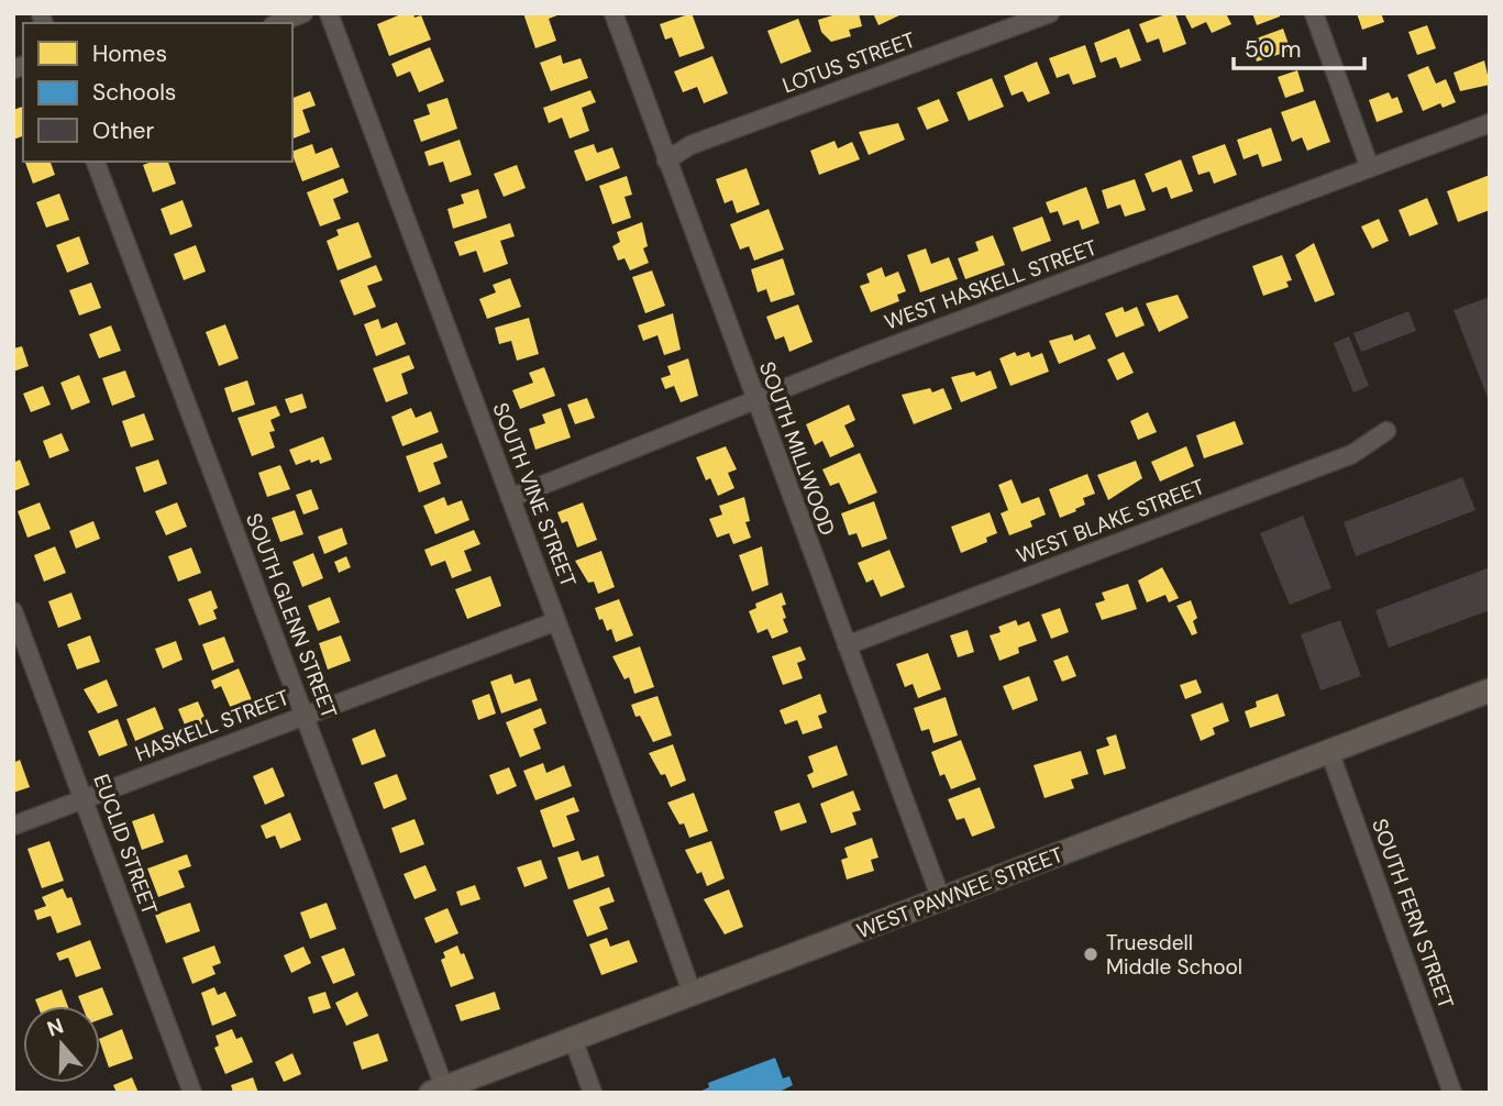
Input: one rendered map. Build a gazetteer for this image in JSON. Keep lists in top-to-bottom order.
{
  "streets": {
    "main road": ["WEST PAWNEE STREET"],
    "street": [
      "LOTUS STREET",
      "WEST HASKELL STREET",
      "SOUTH MILLWOOD",
      "SOUTH VINE STREET",
      "WEST BLAKE STREET",
      "SOUTH GLENN STREET",
      "HASKELL STREET",
      "EUCLID STREET",
      "SOUTH FERN STREET"
    ]
  },
  "crossings": [
    ["LOTUS STREET", "SOUTH MILLWOOD"],
    ["WEST HASKELL STREET", "SOUTH MILLWOOD"],
    ["WEST HASKELL STREET", "SOUTH VINE STREET"],
    ["SOUTH MILLWOOD", "WEST BLAKE STREET"],
    ["SOUTH MILLWOOD", "WEST PAWNEE STREET"],
    ["SOUTH VINE STREET", "HASKELL STREET"],
    ["SOUTH VINE STREET", "WEST PAWNEE STREET"],
    ["SOUTH GLENN STREET", "HASKELL STREET"],
    ["SOUTH GLENN STREET", "WEST PAWNEE STREET"],
    ["HASKELL STREET", "EUCLID STREET"],
    ["WEST PAWNEE STREET", "SOUTH FERN STREET"]
  ],
  "places": ["Truesdell Middle School"],
  "legend": ["Homes", "Schools", "Other"],
  "scale_bar": "50 m",
  "north": "top"
}
